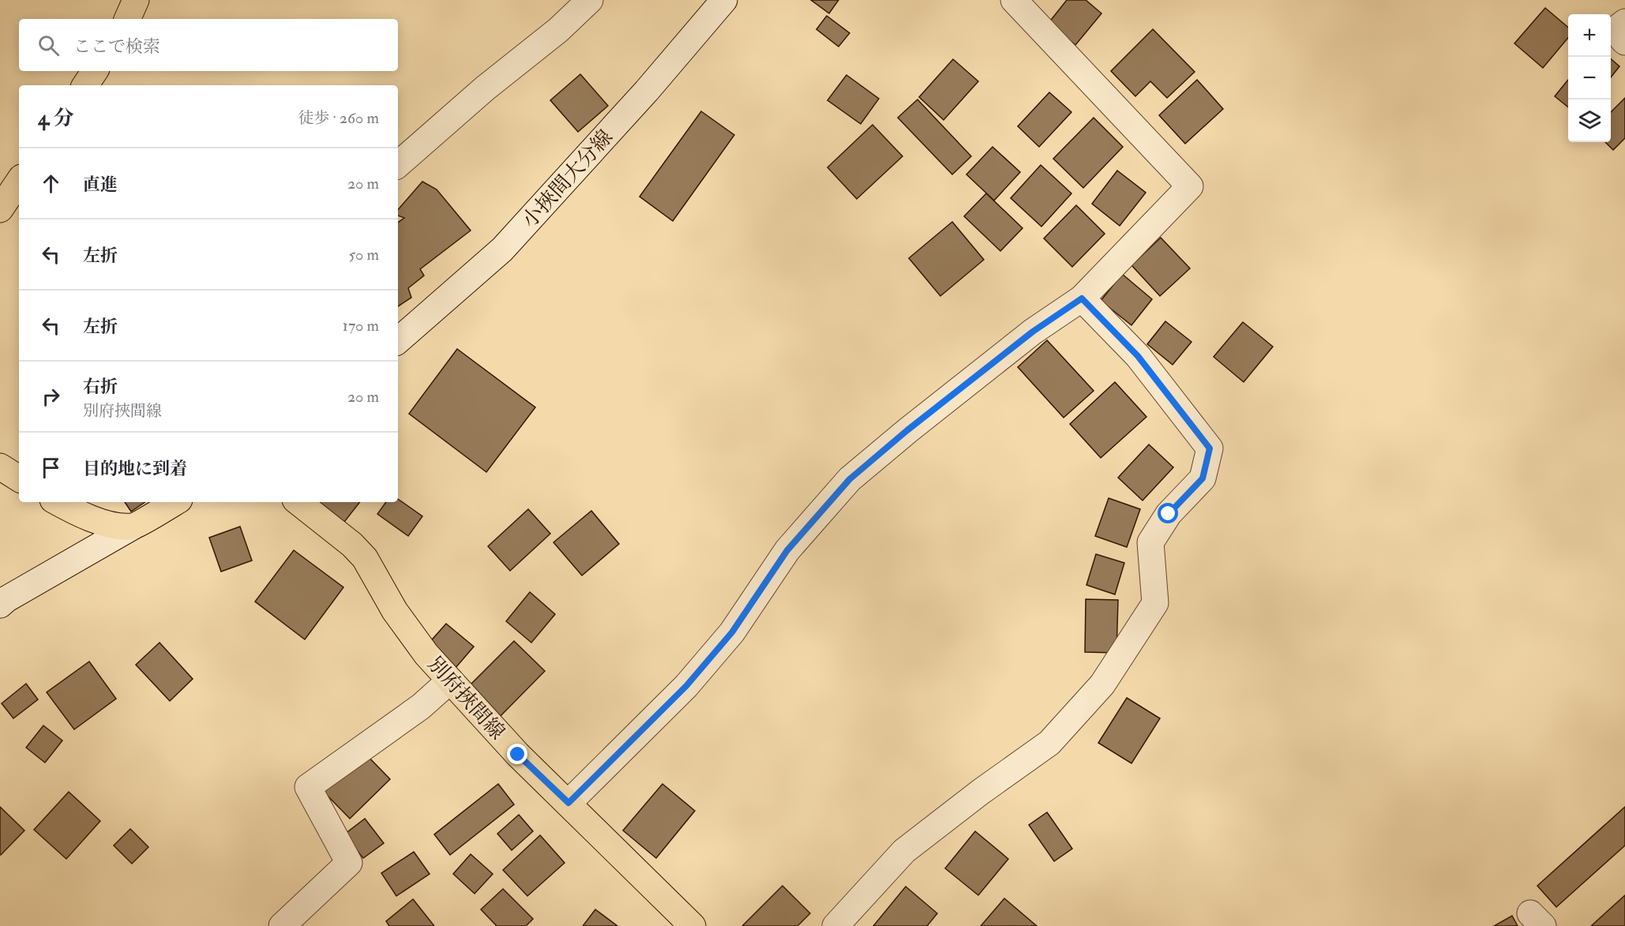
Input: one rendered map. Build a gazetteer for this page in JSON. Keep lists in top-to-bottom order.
{
  "streets": {
    "main road": ["別府挾間線"],
    "street": ["小挾間大分線"]
  },
  "page": {
    "map_buttons": ["+", "−"],
    "search": "ここで検索",
    "heading": ["4 分", "徒歩 · 260 m"],
    "list": [
      ["直進", "20 m"],
      ["左折", "50 m"],
      ["左折", "170 m"],
      ["右折", "別府挾間線", "20 m"],
      "目的地に到着"
    ]
  }
}
